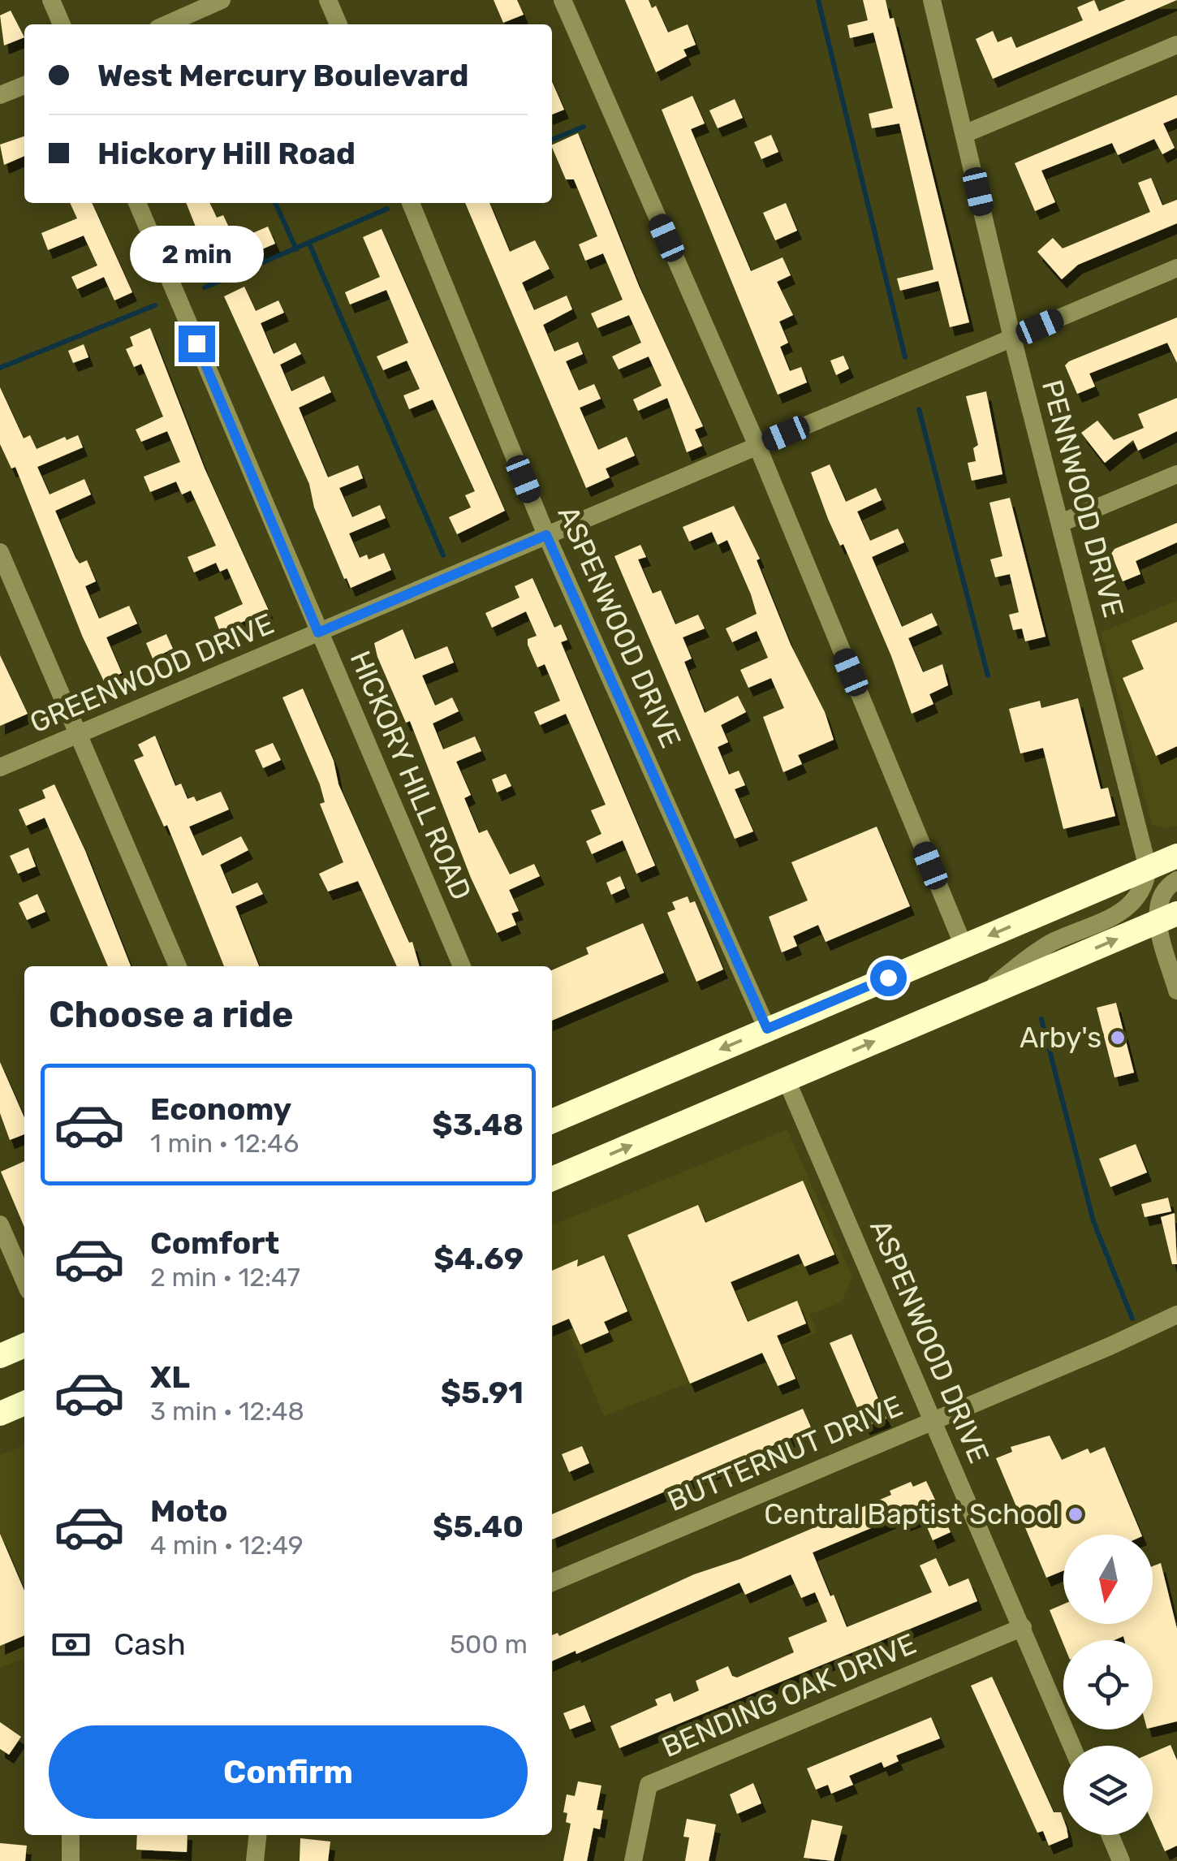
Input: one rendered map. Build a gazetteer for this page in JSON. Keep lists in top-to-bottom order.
{
  "streets": {
    "street": [
      "PENNWOOD DRIVE",
      "ASPENWOOD DRIVE",
      "GREENWOOD DRIVE",
      "HICKORY HILL ROAD",
      "BUTTERNUT DRIVE",
      "BENDING OAK DRIVE"
    ]
  },
  "crossings": [
    ["PENNWOOD DRIVE", "GREENWOOD DRIVE"],
    ["ASPENWOOD DRIVE", "GREENWOOD DRIVE"],
    ["ASPENWOOD DRIVE", "BUTTERNUT DRIVE"],
    ["ASPENWOOD DRIVE", "BENDING OAK DRIVE"],
    ["GREENWOOD DRIVE", "HICKORY HILL ROAD"]
  ],
  "places": ["Arby's", "Central Baptist School"],
  "north": "bottom",
  "page": {
    "banner": ["West Mercury Boulevard", "Hickory Hill Road"],
    "bubble": "2 min",
    "heading": "Choose a ride",
    "list": [
      {
        "name": "Economy",
        "note": "1 min · 12:46",
        "value": "$3.48"
      },
      {
        "name": "Comfort",
        "note": "2 min · 12:47",
        "value": "$4.69"
      },
      {
        "name": "XL",
        "note": "3 min · 12:48",
        "value": "$5.91"
      },
      {
        "name": "Moto",
        "note": "4 min · 12:49",
        "value": "$5.40"
      }
    ],
    "pay": ["Cash", "500 m"],
    "buttons": "Confirm"
  }
}
